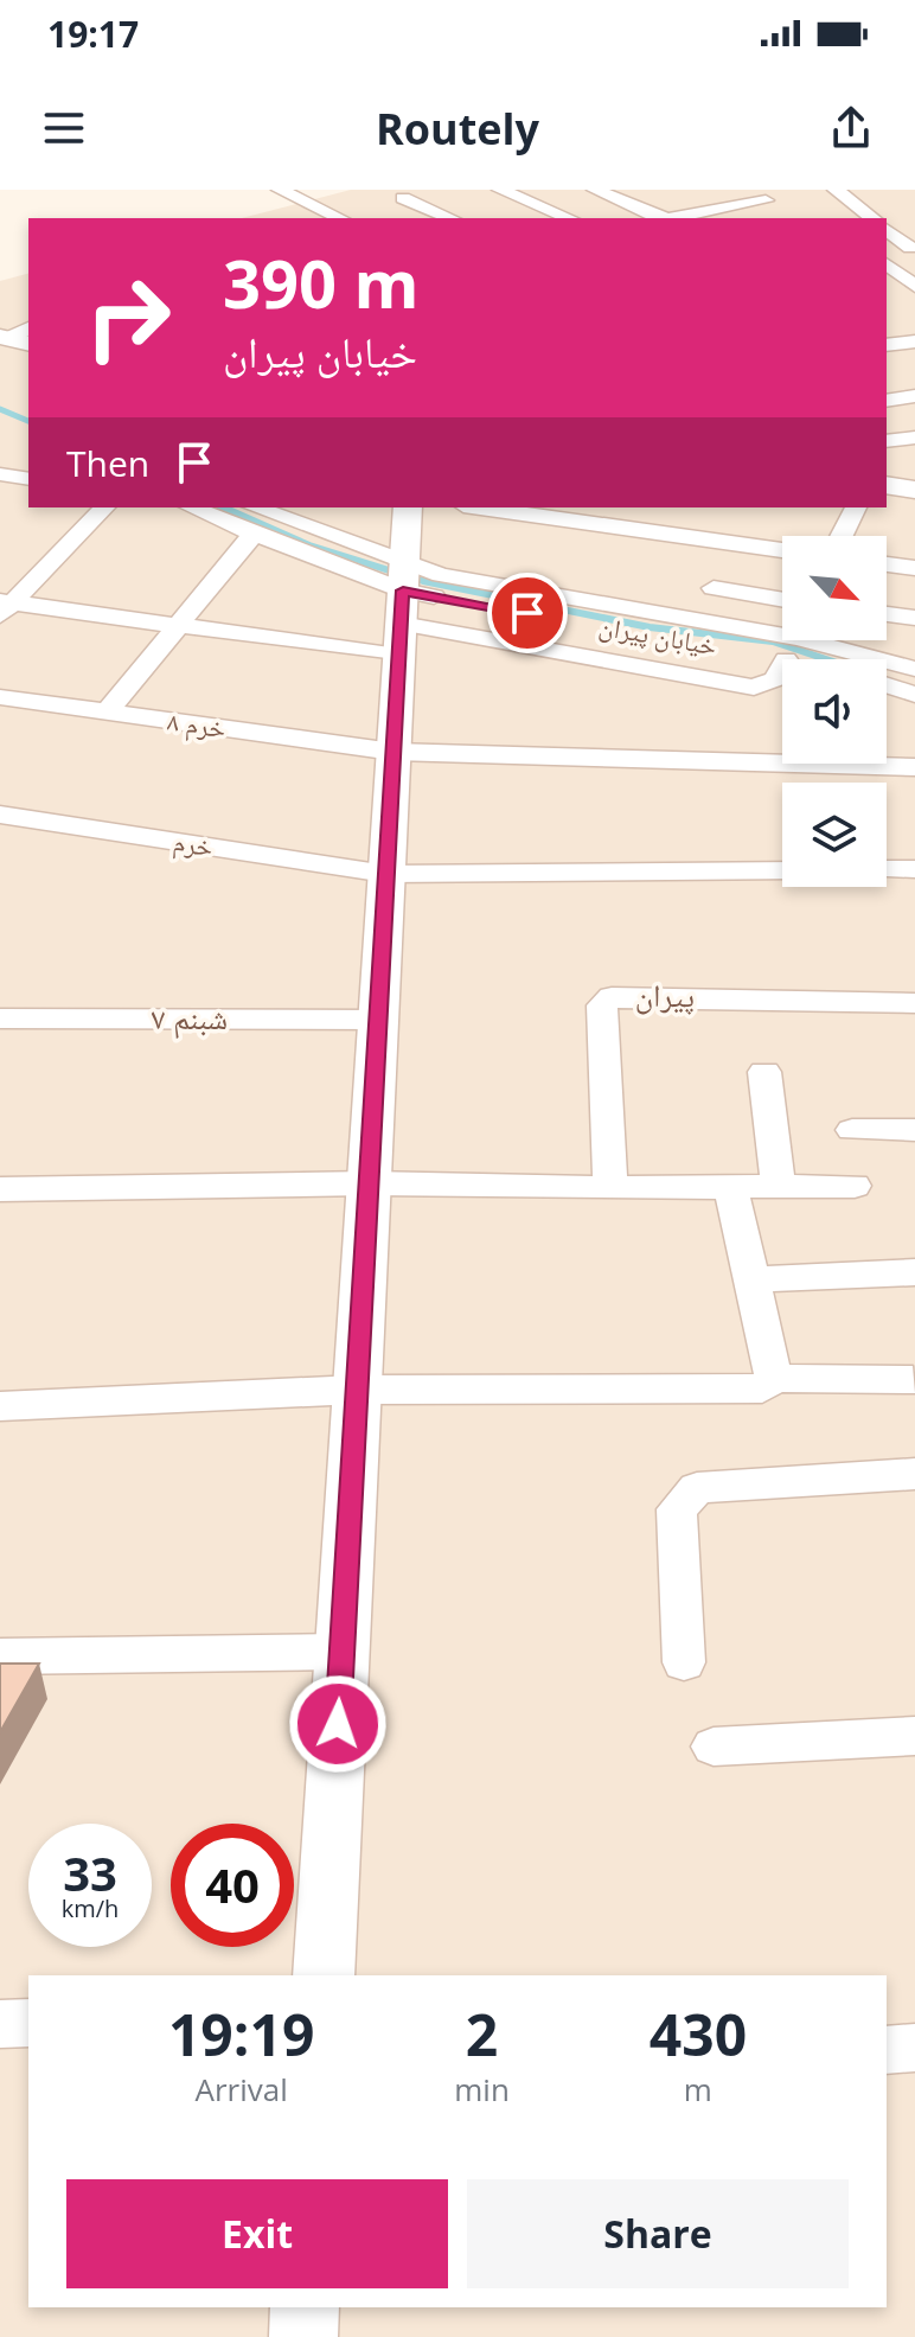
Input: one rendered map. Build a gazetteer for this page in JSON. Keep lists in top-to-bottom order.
{
  "streets": {
    "street": [
      "خیابان پیران",
      "خرم ۸",
      "خرم",
      "پیران",
      "شبنم ۷"
    ]
  },
  "north": "bottom right",
  "page": {
    "status": "19:17",
    "header": "Routely",
    "turn": ["390 m", "خیابان پیران"],
    "then": "Then",
    "speed": "33 km/h",
    "limit": "40",
    "eta": [
      "19:19",
      "Arrival",
      "2",
      "min",
      "430",
      "m"
    ],
    "buttons": ["Exit", "Share"]
  }
}
